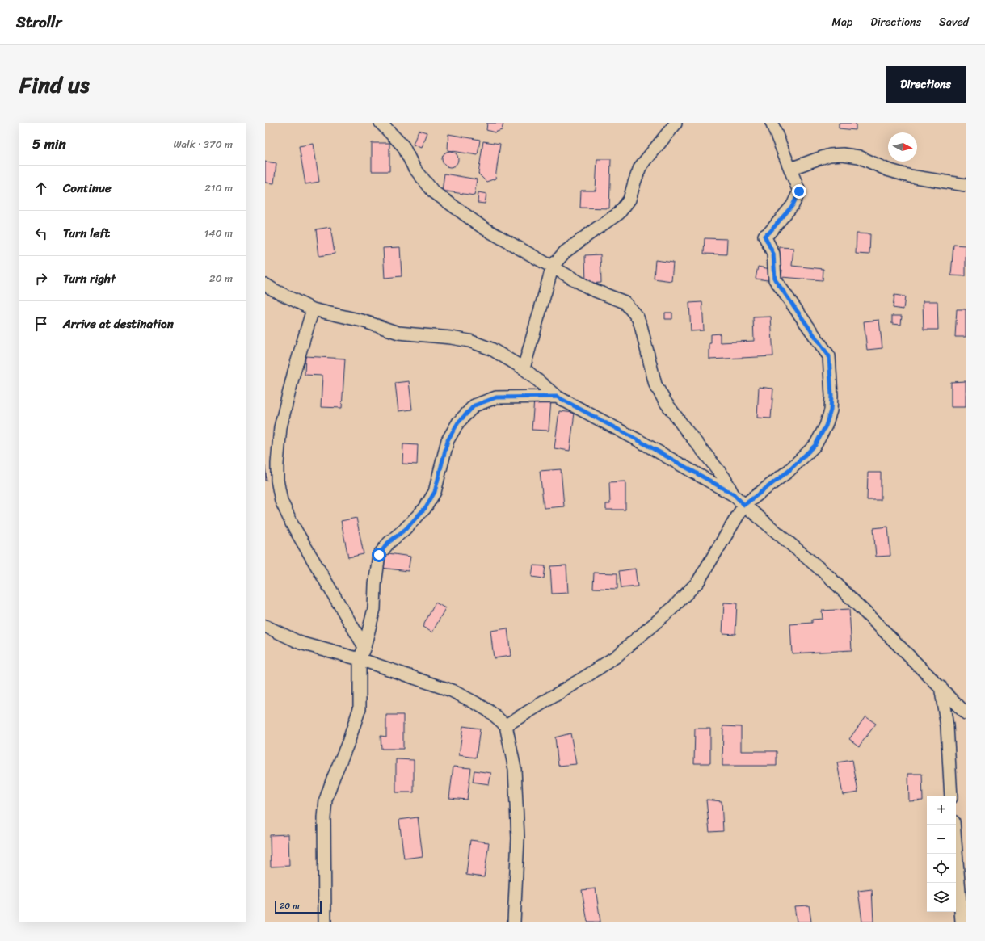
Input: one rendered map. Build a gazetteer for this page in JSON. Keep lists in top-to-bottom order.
{
  "scale_bar": "20 m",
  "north": "right",
  "page": {
    "header": "Strollr",
    "nav": ["Map", "Directions", "Saved"],
    "title": "Find us",
    "buttons": "Directions",
    "heading": ["5 min", "Walk · 370 m"],
    "list": [
      ["Continue", "210 m"],
      ["Turn left", "140 m"],
      ["Turn right", "20 m"],
      "Arrive at destination"
    ],
    "map_buttons": ["+", "−"],
    "scale": "20 m"
  }
}
